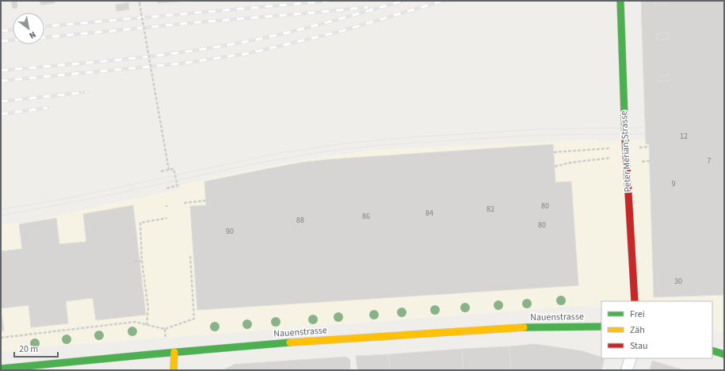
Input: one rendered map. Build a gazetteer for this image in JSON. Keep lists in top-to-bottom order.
{
  "streets": {
    "main road": ["Peter Merian-Strasse", "Nauenstrasse"]
  },
  "house_numbers": [
    "12",
    "7",
    "9",
    "80",
    "82",
    "84",
    "86",
    "88",
    "80",
    "90",
    "30"
  ],
  "legend": ["Frei", "Zäh", "Stau"],
  "scale_bar": "20 m",
  "north": "bottom right"
}
